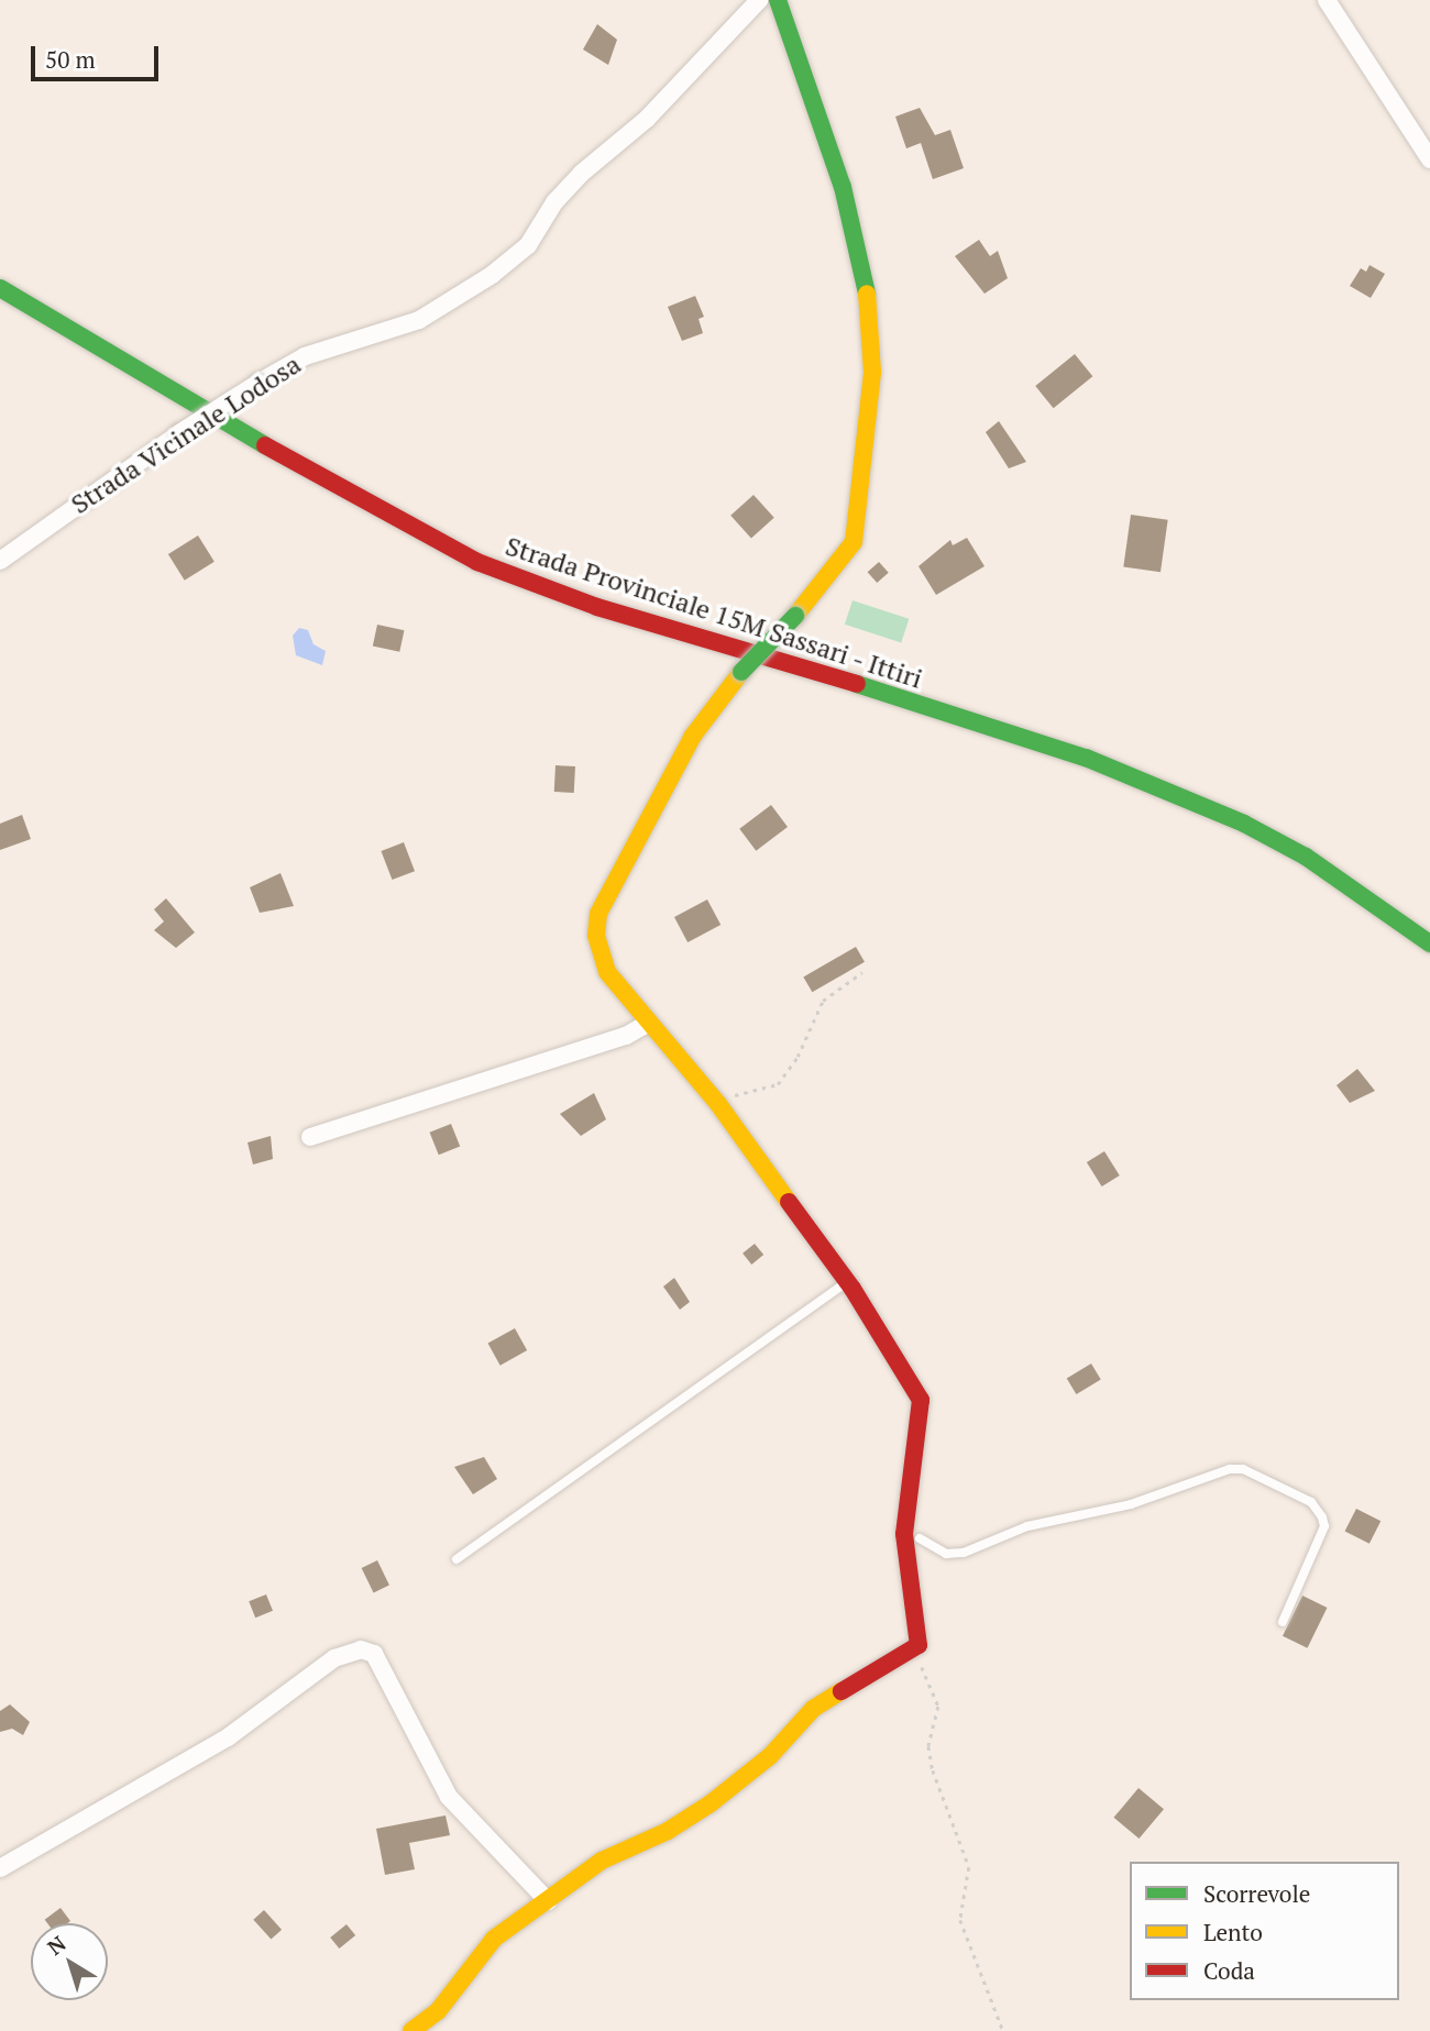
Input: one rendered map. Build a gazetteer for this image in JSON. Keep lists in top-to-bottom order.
{
  "streets": {
    "street": ["Strada Vicinale Lodosa", "Strada Provinciale 15M Sassari - Ittiri"]
  },
  "legend": ["Scorrevole", "Lento", "Coda"],
  "scale_bar": "50 m",
  "north": "top left"
}
